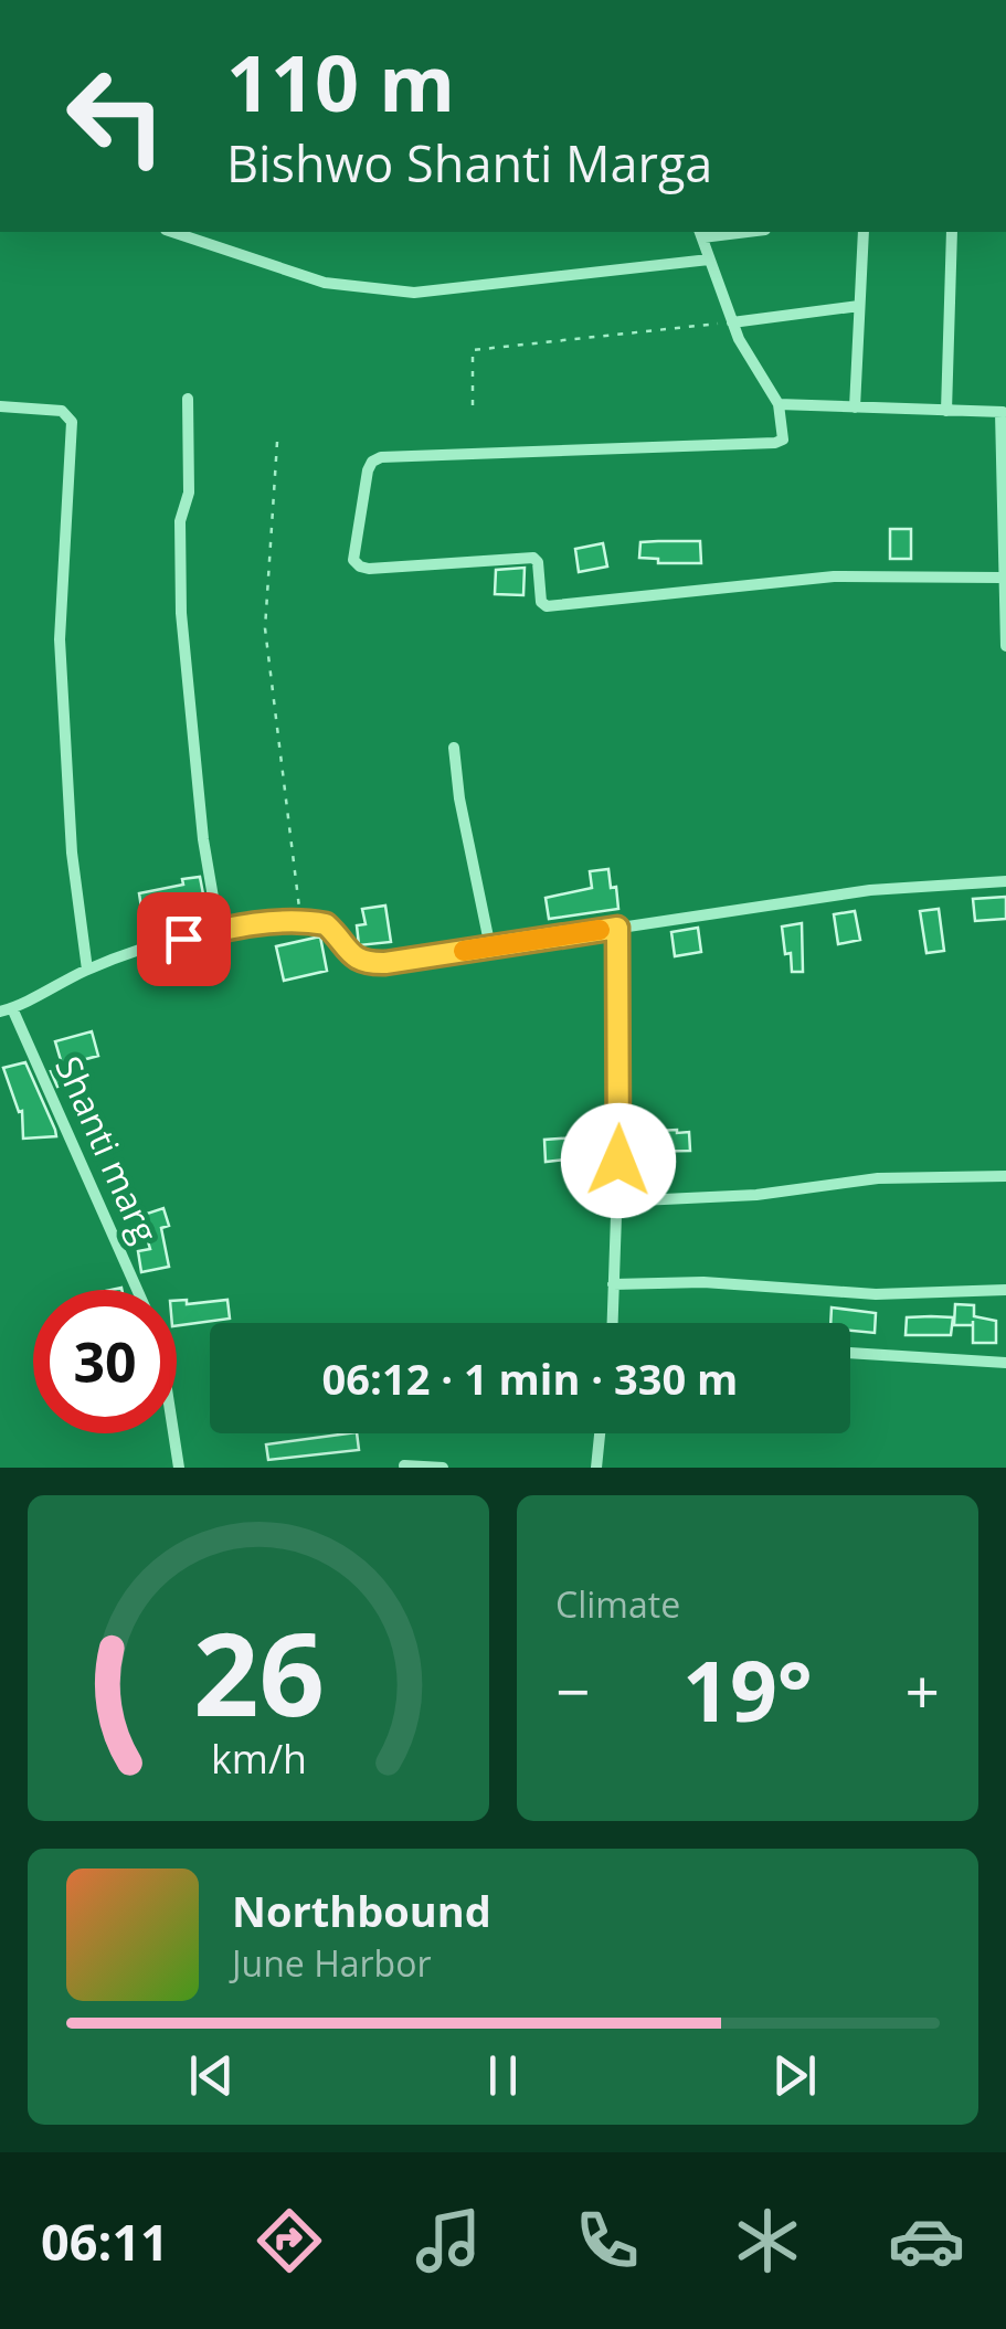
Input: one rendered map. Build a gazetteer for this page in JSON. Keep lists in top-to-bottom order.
{
  "streets": {
    "street": ["Shanti marg"]
  },
  "page": {
    "turn": ["110 m", "Bishwo Shanti Marga"],
    "limit": "30",
    "trip": "06:12 · 1 min · 330 m",
    "tile": "Climate",
    "heat": ["−", "19°", "+"],
    "song": ["Northbound", "June Harbor"],
    "tabs": "06:11",
    "gauge": ["26", "km/h"]
  }
}
